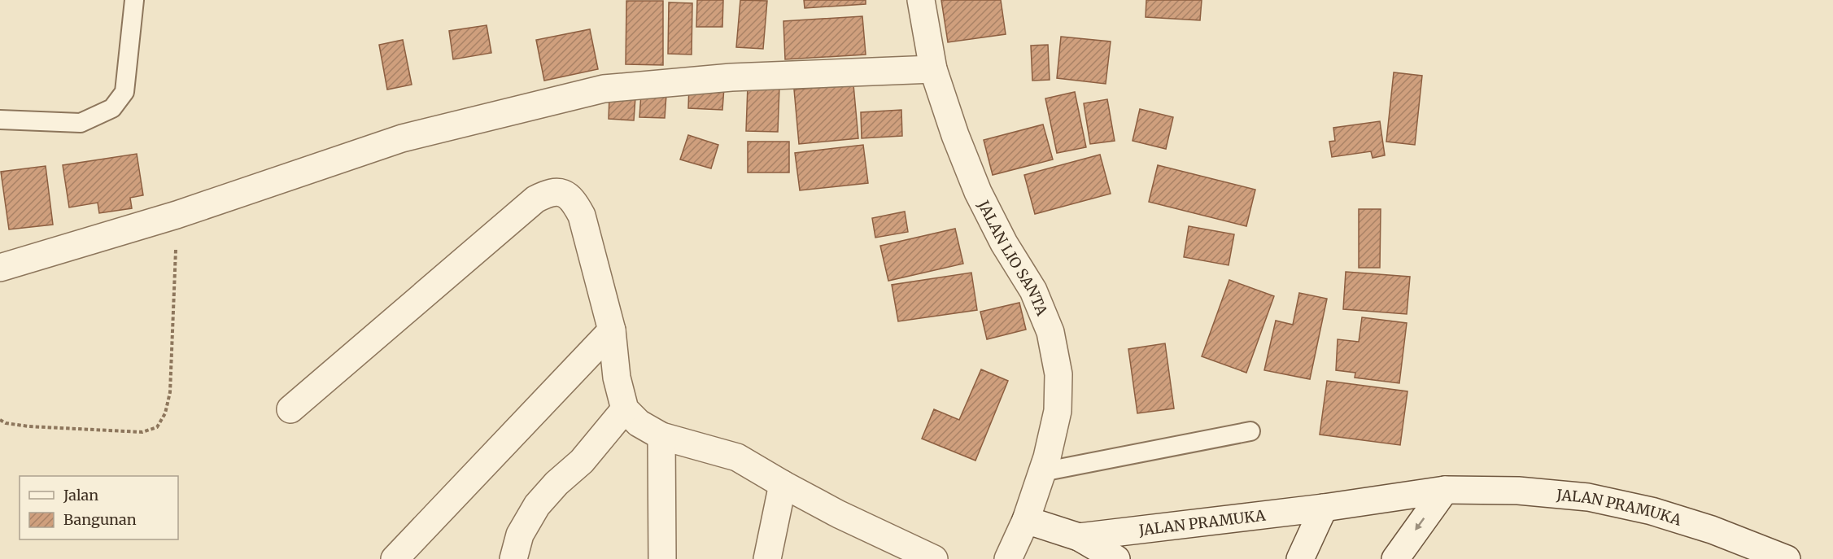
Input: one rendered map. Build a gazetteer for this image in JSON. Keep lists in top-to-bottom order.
{
  "streets": {
    "street": ["JALAN LIO SANTA", "JALAN PRAMUKA"]
  },
  "crossings": [
    ["JALAN LIO SANTA", "JALAN PRAMUKA"]
  ],
  "legend": ["Jalan", "Bangunan"]
}
